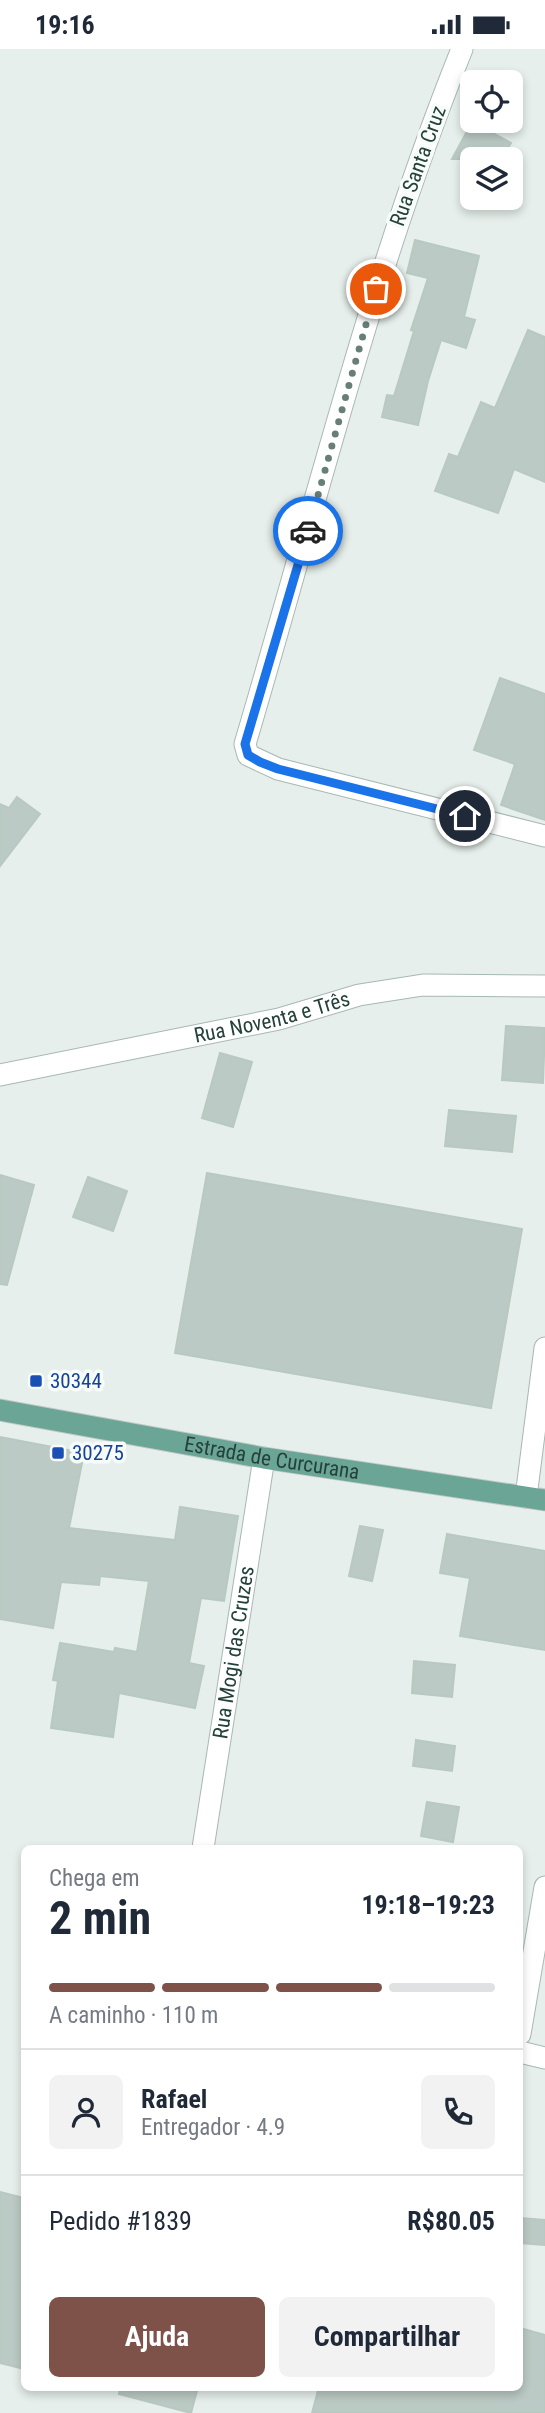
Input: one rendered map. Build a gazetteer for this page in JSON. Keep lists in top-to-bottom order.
{
  "streets": {
    "main road": ["Estrada de Curcurana"],
    "street": ["Rua Santa Cruz", "Rua Noventa e Três", "Rua Mogi das Cruzes"]
  },
  "crossings": [
    ["Estrada de Curcurana", "Rua Mogi das Cruzes"]
  ],
  "places": {
    "transit": ["30344", "30275"]
  },
  "page": {
    "status": "19:16",
    "heading": ["2 min", "Chega em", "19:18–19:23"],
    "panel": [
      "Rafael",
      "Entregador · 4.9",
      "Pedido #1839",
      "R$80.05"
    ],
    "bar": "A caminho · 110 m",
    "buttons": ["Ajuda", "Compartilhar"]
  }
}
